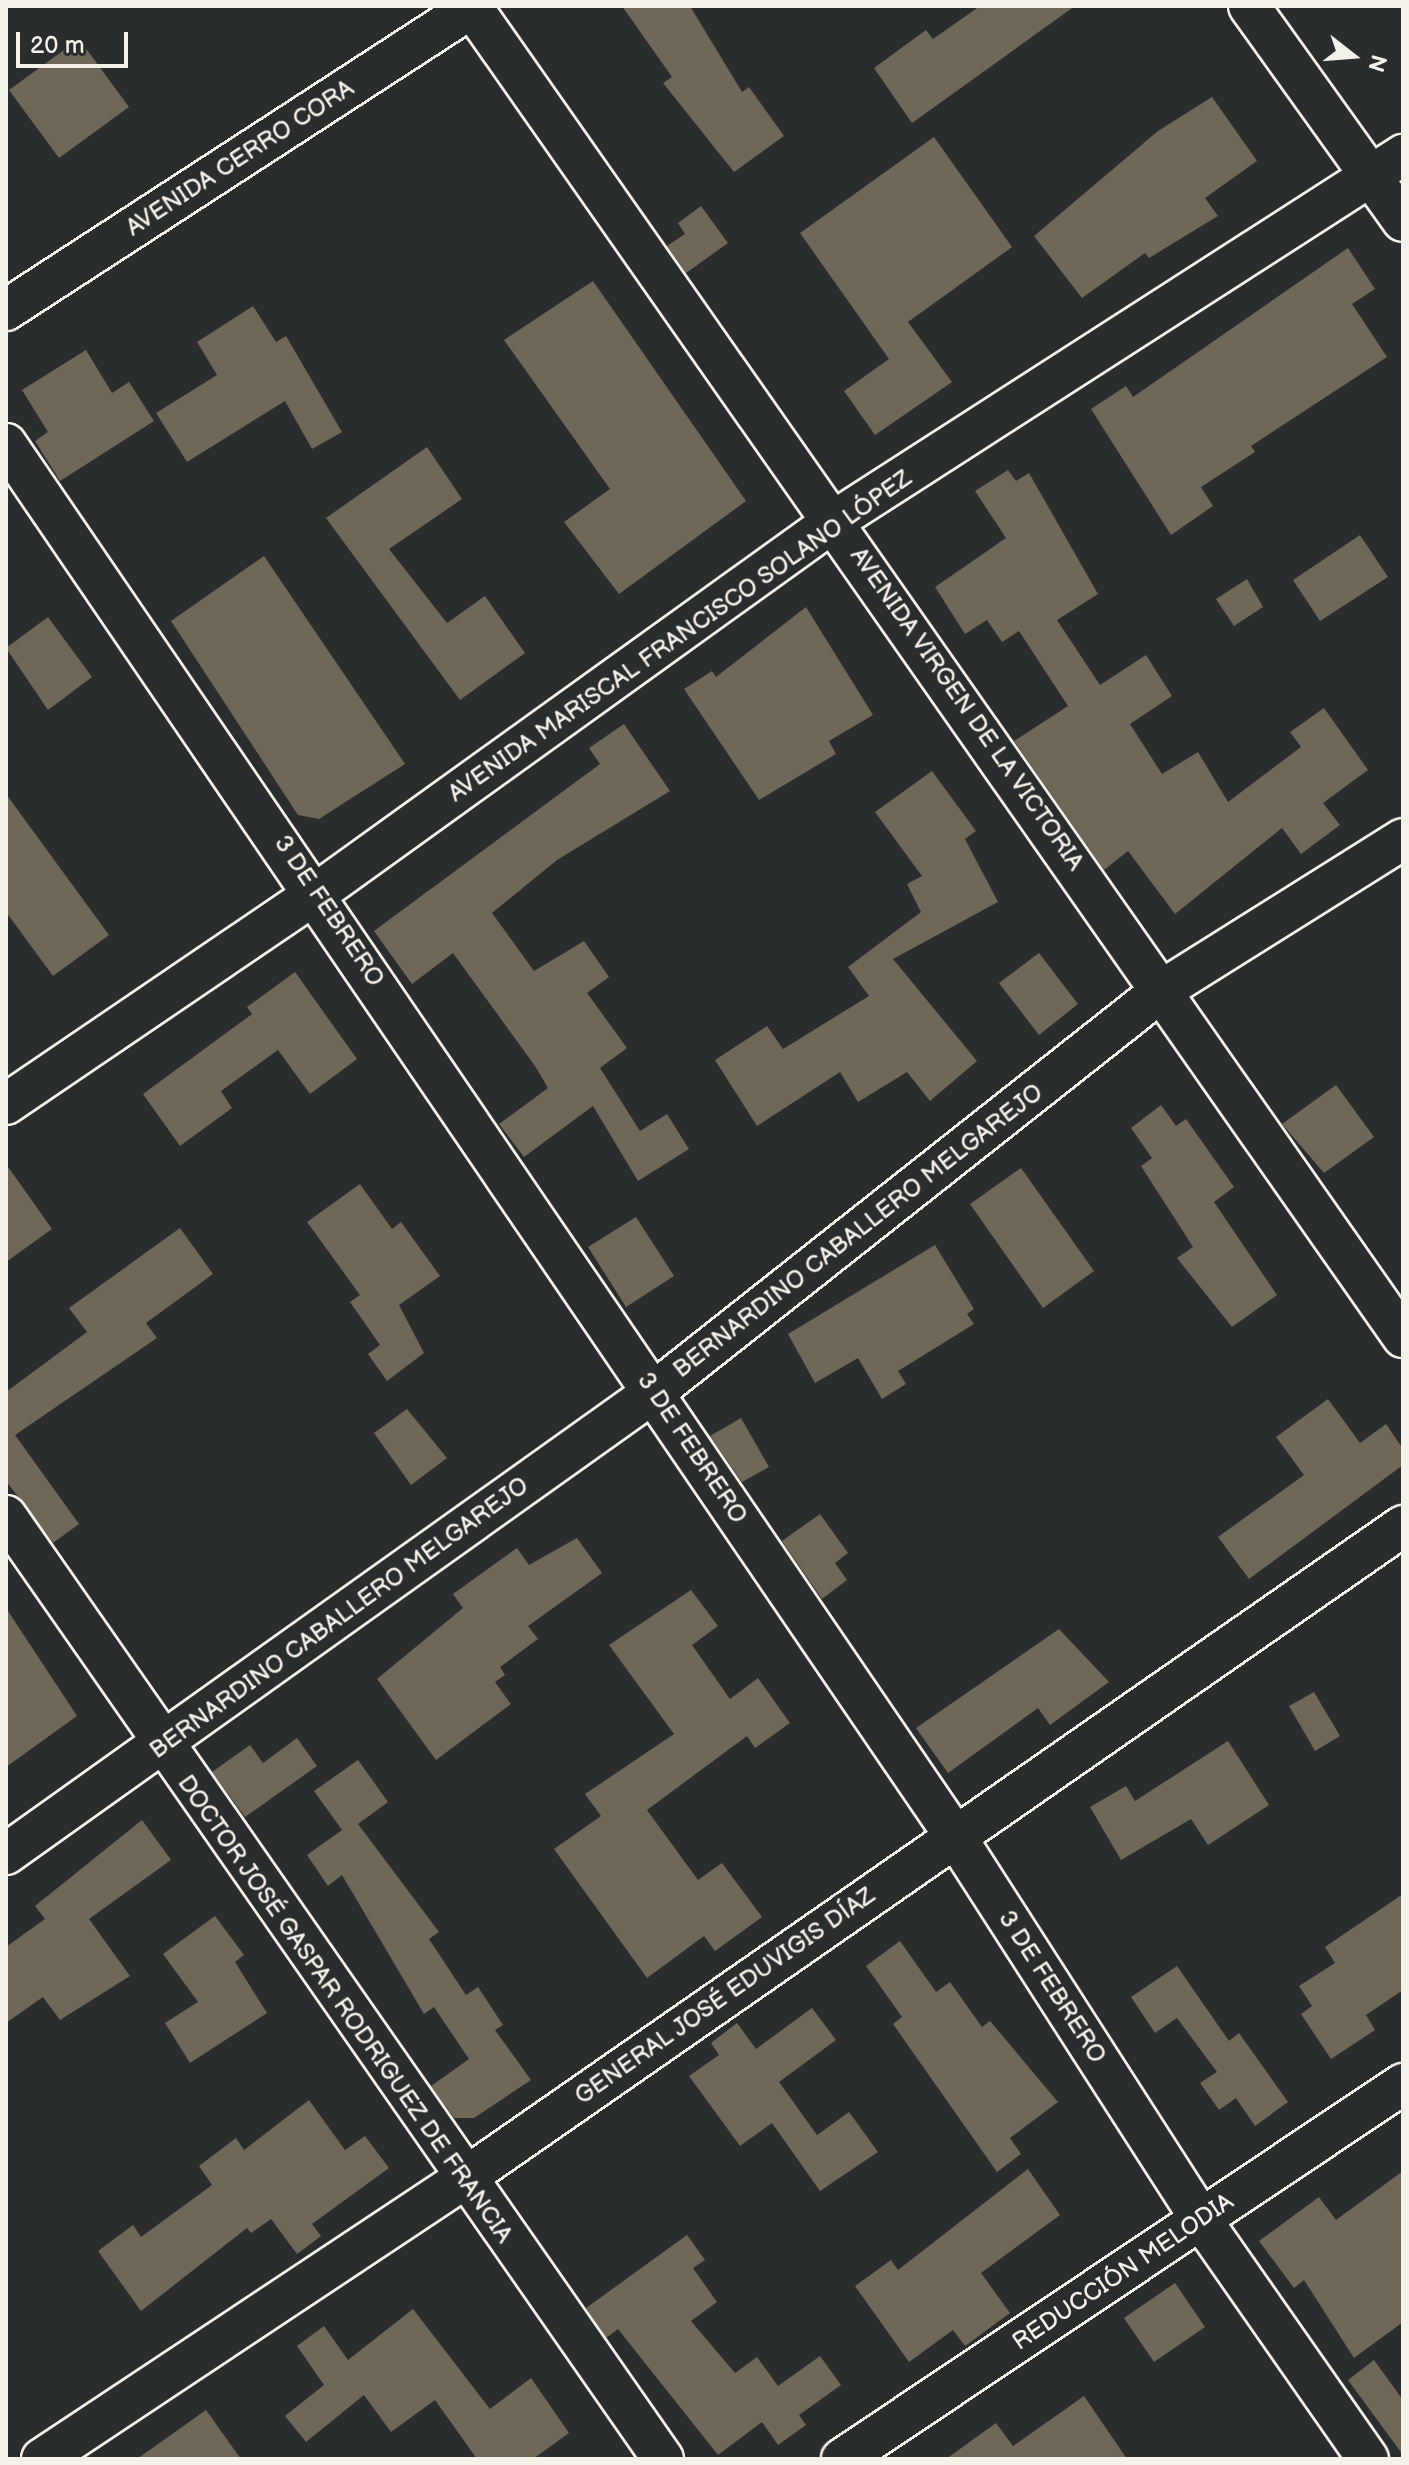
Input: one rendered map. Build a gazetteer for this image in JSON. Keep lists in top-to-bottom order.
{
  "streets": {
    "street": [
      "AVENIDA CERRO CORA",
      "AVENIDA MARISCAL FRANCISCO SOLANO LÓPEZ",
      "AVENIDA VIRGEN DE LA VICTORIA",
      "3 DE FEBRERO",
      "BERNARDINO CABALLERO MELGAREJO",
      "GENERAL JOSÉ EDUVIGIS DÍAZ",
      "DOCTOR JOSÉ GASPAR RODRIGUEZ DE FRANCIA",
      "REDUCCIÓN MELODIA"
    ]
  },
  "crossings": [
    ["AVENIDA CERRO CORA", "AVENIDA VIRGEN DE LA VICTORIA"],
    ["AVENIDA MARISCAL FRANCISCO SOLANO LÓPEZ", "AVENIDA VIRGEN DE LA VICTORIA"],
    ["AVENIDA MARISCAL FRANCISCO SOLANO LÓPEZ", "3 DE FEBRERO"],
    ["AVENIDA VIRGEN DE LA VICTORIA", "BERNARDINO CABALLERO MELGAREJO"],
    ["3 DE FEBRERO", "BERNARDINO CABALLERO MELGAREJO"],
    ["3 DE FEBRERO", "GENERAL JOSÉ EDUVIGIS DÍAZ"],
    ["3 DE FEBRERO", "REDUCCIÓN MELODIA"],
    ["BERNARDINO CABALLERO MELGAREJO", "DOCTOR JOSÉ GASPAR RODRIGUEZ DE FRANCIA"],
    ["GENERAL JOSÉ EDUVIGIS DÍAZ", "DOCTOR JOSÉ GASPAR RODRIGUEZ DE FRANCIA"]
  ],
  "scale_bar": "20 m",
  "north": "right"
}
